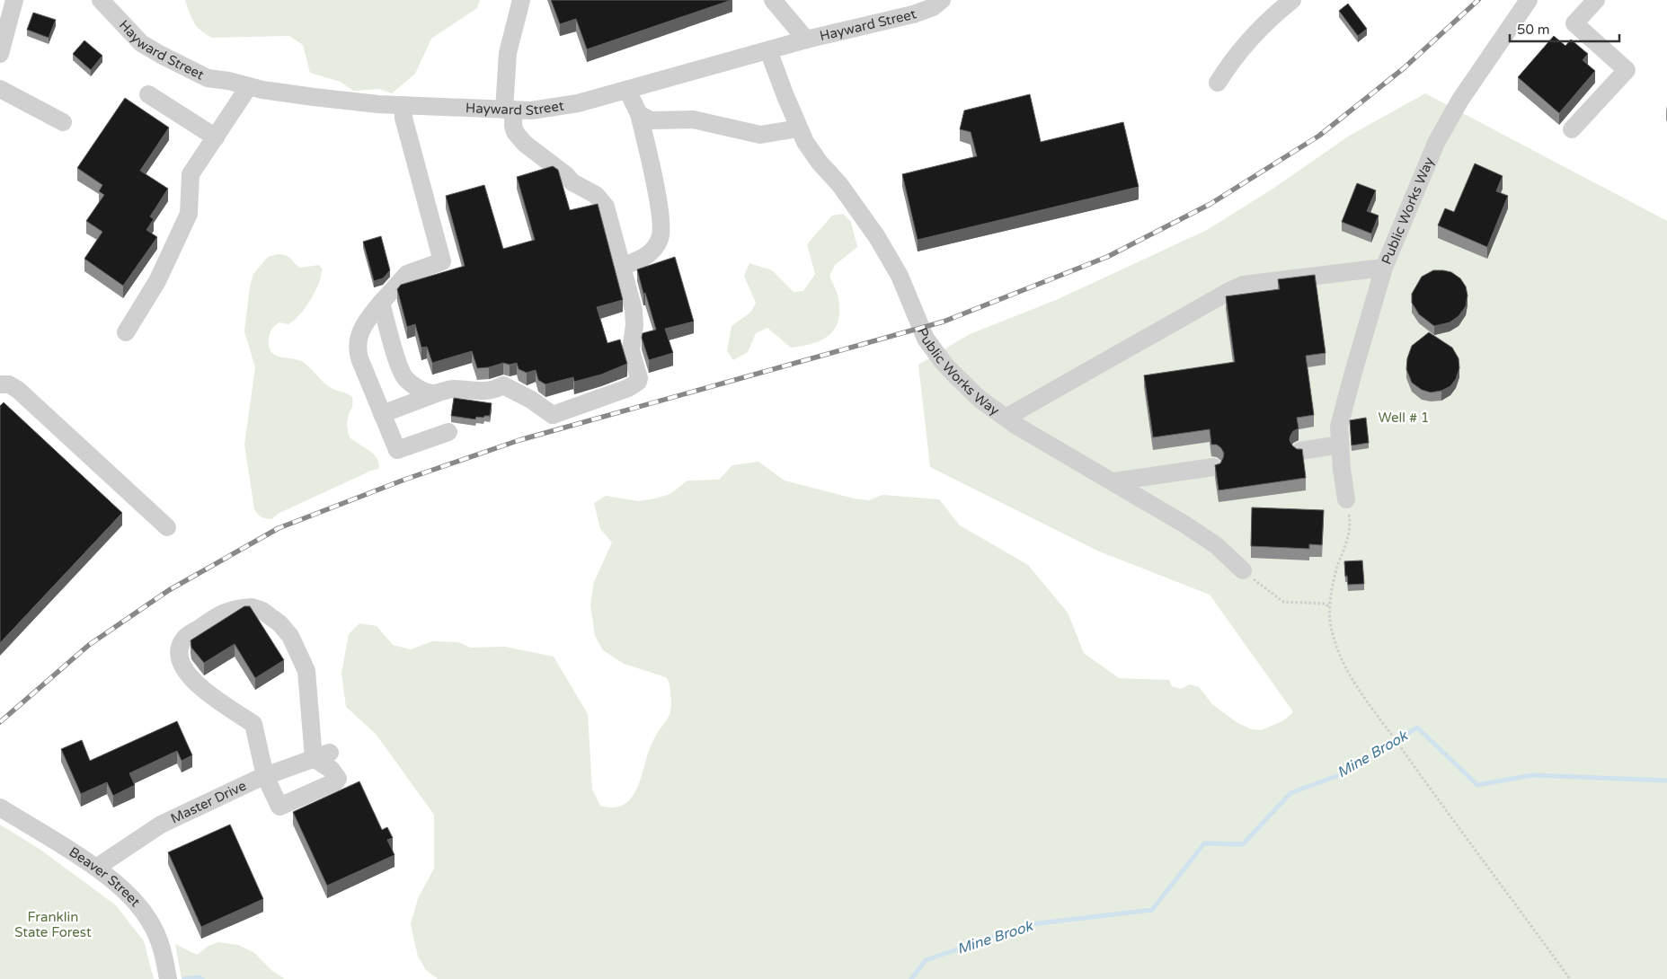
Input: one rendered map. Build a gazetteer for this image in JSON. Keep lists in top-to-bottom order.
{
  "streets": {
    "street": [
      "Hayward Street",
      "Public Works Way",
      "Master Drive",
      "Beaver Street"
    ]
  },
  "crossings": [
    ["Hayward Street", "Public Works Way"],
    ["Master Drive", "Beaver Street"]
  ],
  "water": ["Mine Brook"],
  "parks": ["Well # 1", "Franklin State Forest"],
  "scale_bar": "50 m"
}
